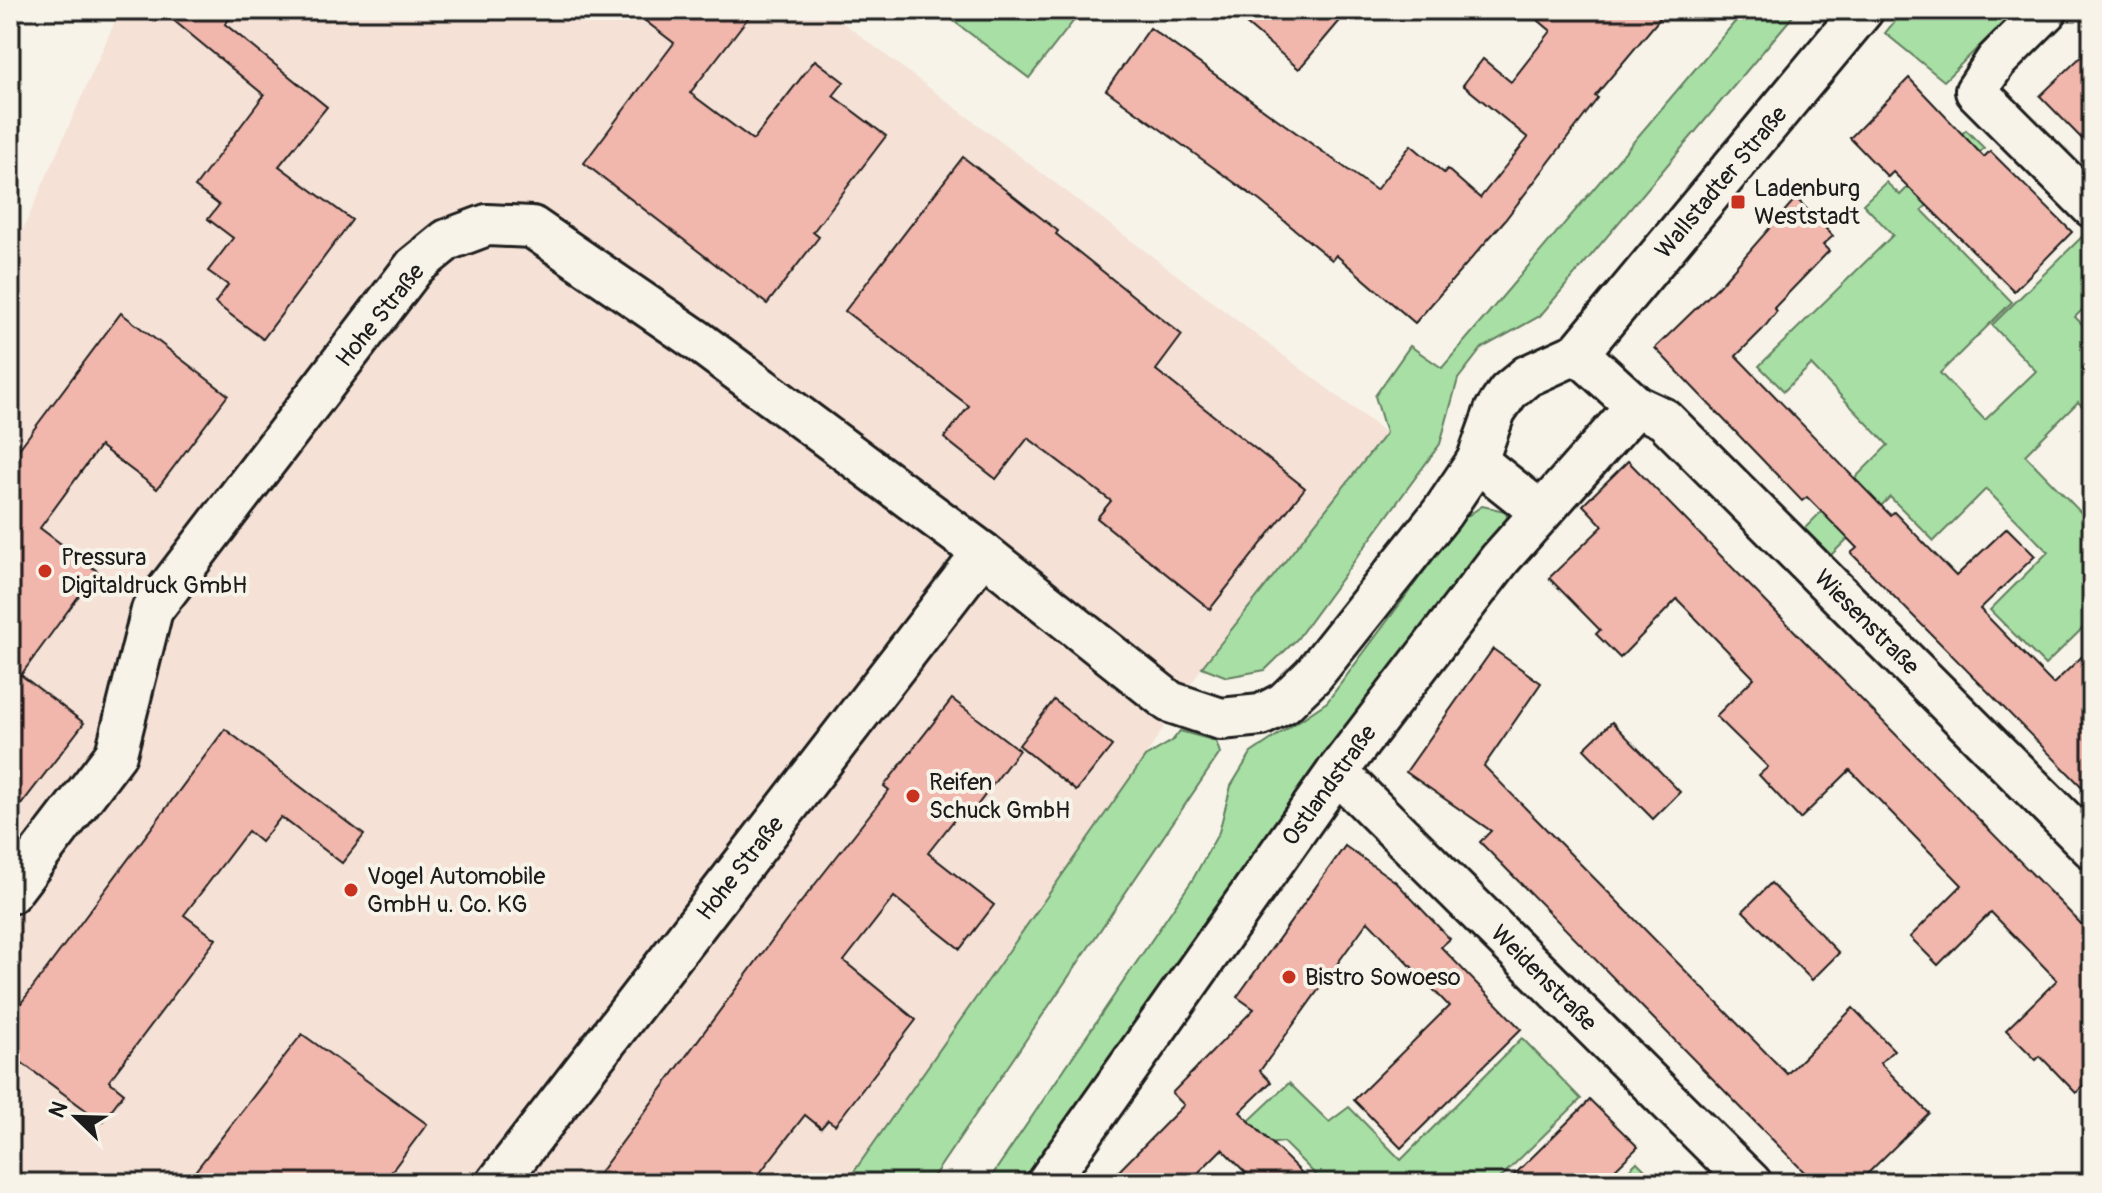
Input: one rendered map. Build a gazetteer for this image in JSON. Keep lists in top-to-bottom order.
{
  "streets": {
    "street": [
      "Wallstadter Straße",
      "Hohe Straße",
      "Wiesenstraße",
      "Ostlandstraße",
      "Weidenstraße"
    ]
  },
  "crossings": [
    ["Wallstadter Straße", "Wiesenstraße"],
    ["Wiesenstraße", "Ostlandstraße"],
    ["Ostlandstraße", "Weidenstraße"]
  ],
  "places": {
    "transit": ["Ladenburg Weststadt"],
    "other": [
      "Pressura Digitaldruck GmbH",
      "Reifen Schuck GmbH",
      "Vogel Automobile GmbH u. Co. KG",
      "Bistro Sowoeso"
    ]
  },
  "north": "top left"
}
